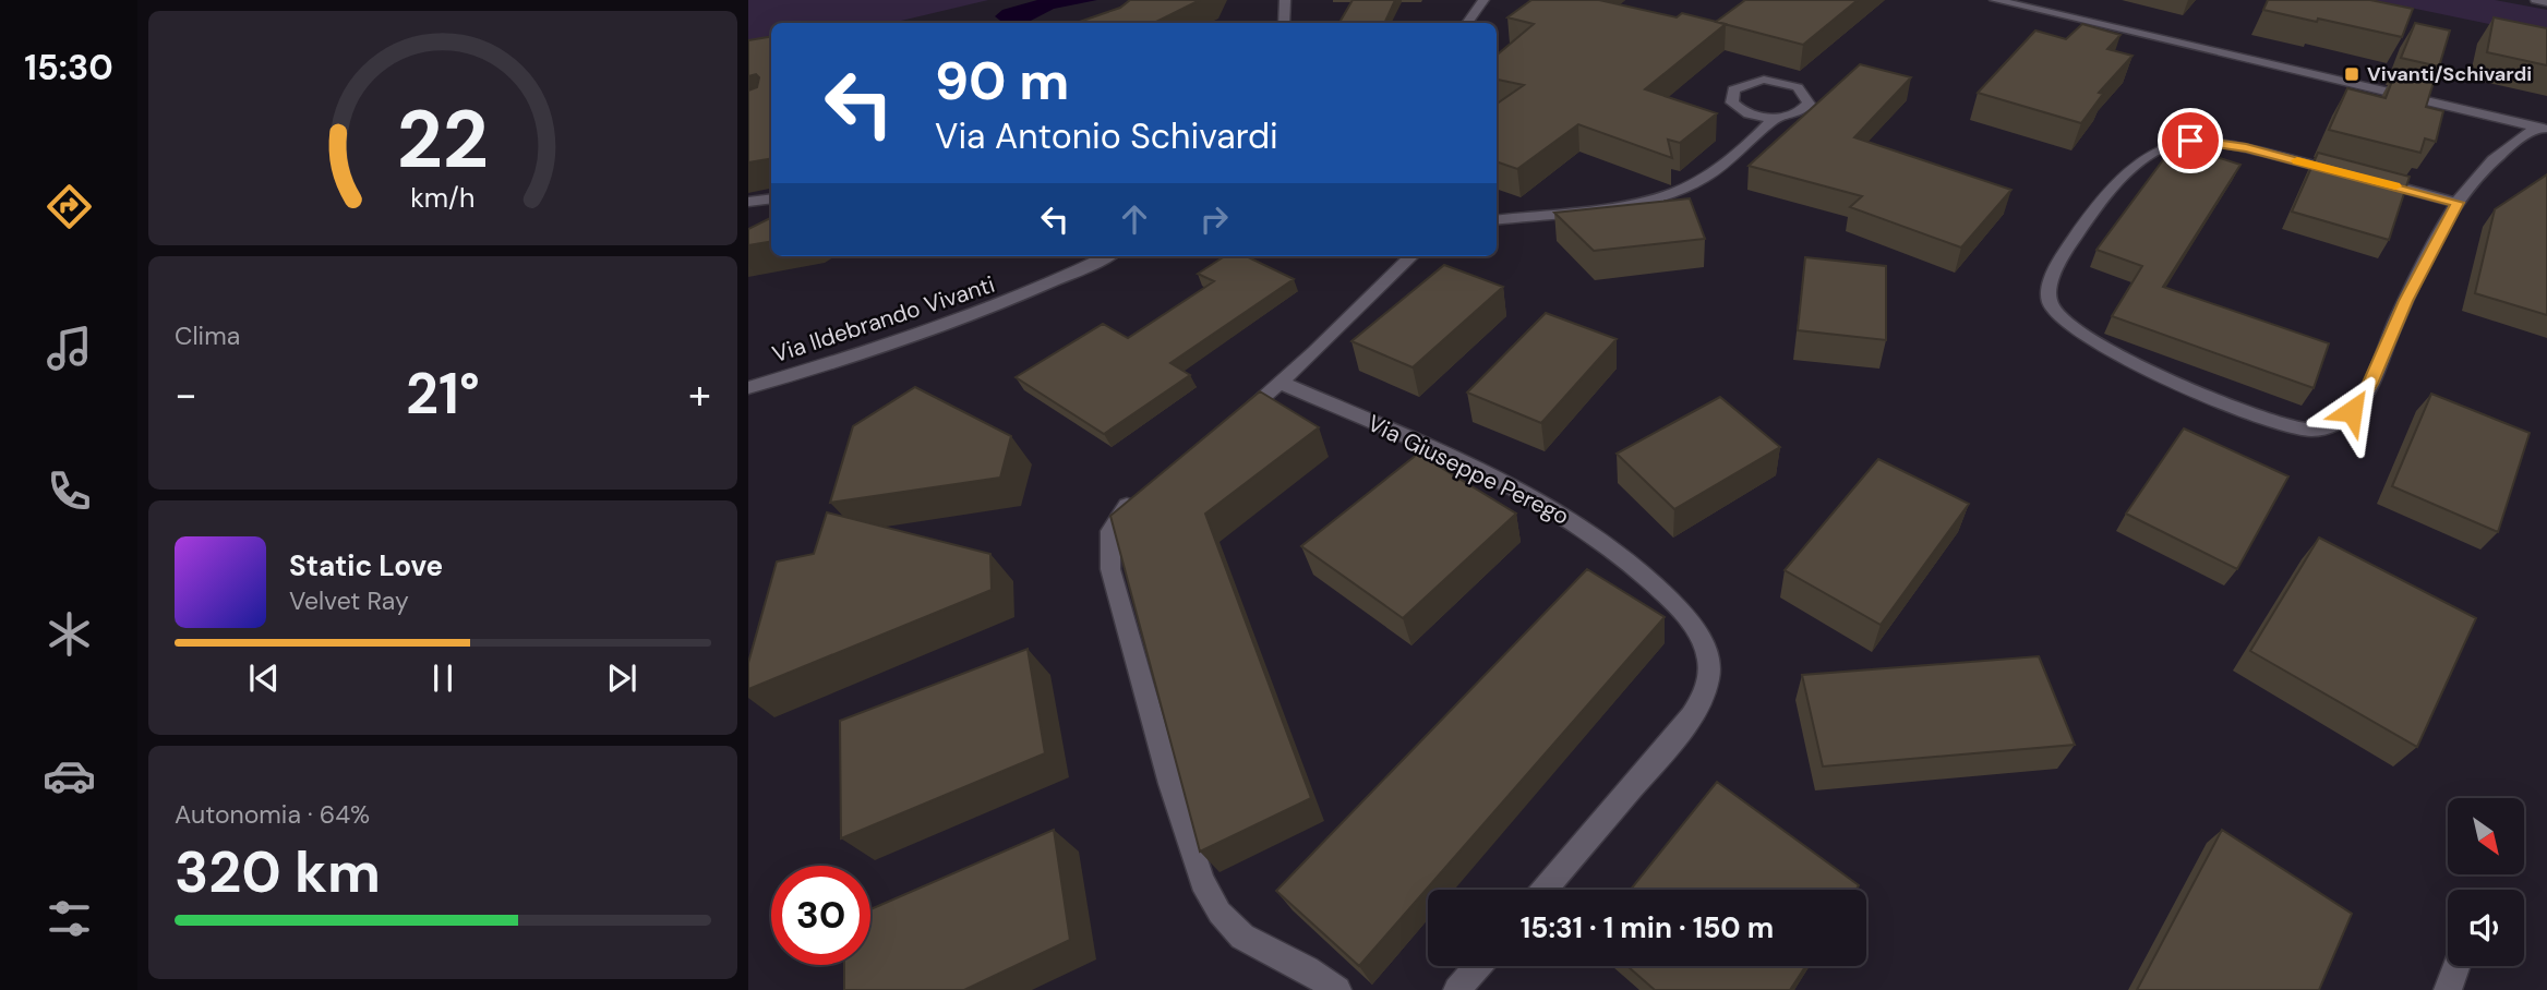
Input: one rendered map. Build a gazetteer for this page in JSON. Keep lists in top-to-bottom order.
{
  "streets": {
    "street": ["Via Ildebrando Vivanti", "Via Giuseppe Perego"]
  },
  "places": {
    "transit": ["Vivanti/Schivardi"]
  },
  "north": "bottom right",
  "page": {
    "tabs": "15:30",
    "turn": ["90 m", "Via Antonio Schivardi"],
    "tile": [
      "Clima",
      ["Autonomia · 64%", "320 km"]
    ],
    "heat": ["−", "21°", "+"],
    "song": ["Static Love", "Velvet Ray"],
    "limit": "30",
    "trip": "15:31 · 1 min · 150 m",
    "gauge": ["22", "km/h"]
  }
}
